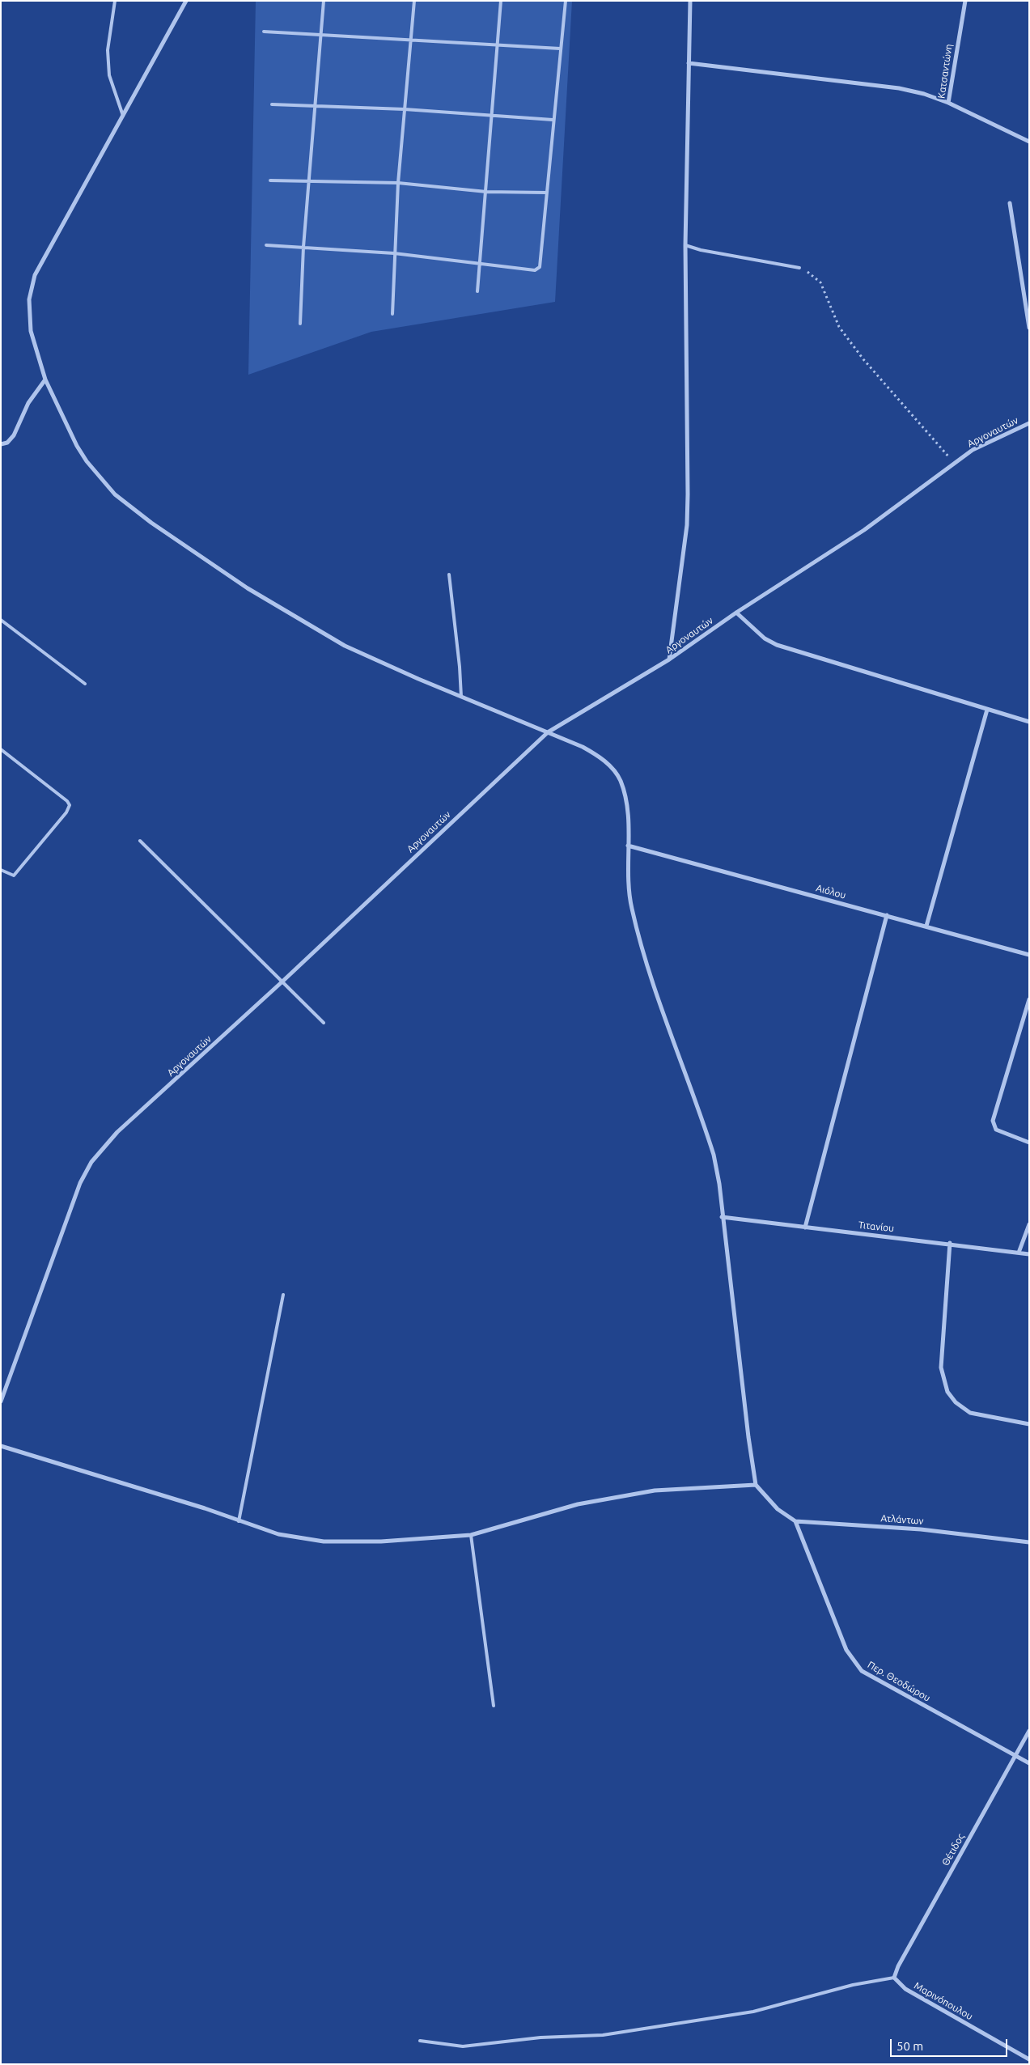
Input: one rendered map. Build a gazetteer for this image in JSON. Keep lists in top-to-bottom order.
{
  "streets": {
    "street": [
      "Κατσαντώνη",
      "Αργοναυτών",
      "Αιόλου",
      "Τιτανίου",
      "Ατλάντων",
      "Περ. Θεοδώρου",
      "Θέτιδος",
      "Μαρινόπουλου"
    ]
  },
  "crossings": [
    ["Ατλάντων", "Περ. Θεοδώρου"],
    ["Περ. Θεοδώρου", "Θέτιδος"],
    ["Θέτιδος", "Μαρινόπουλου"]
  ],
  "scale_bar": "50 m"
}
